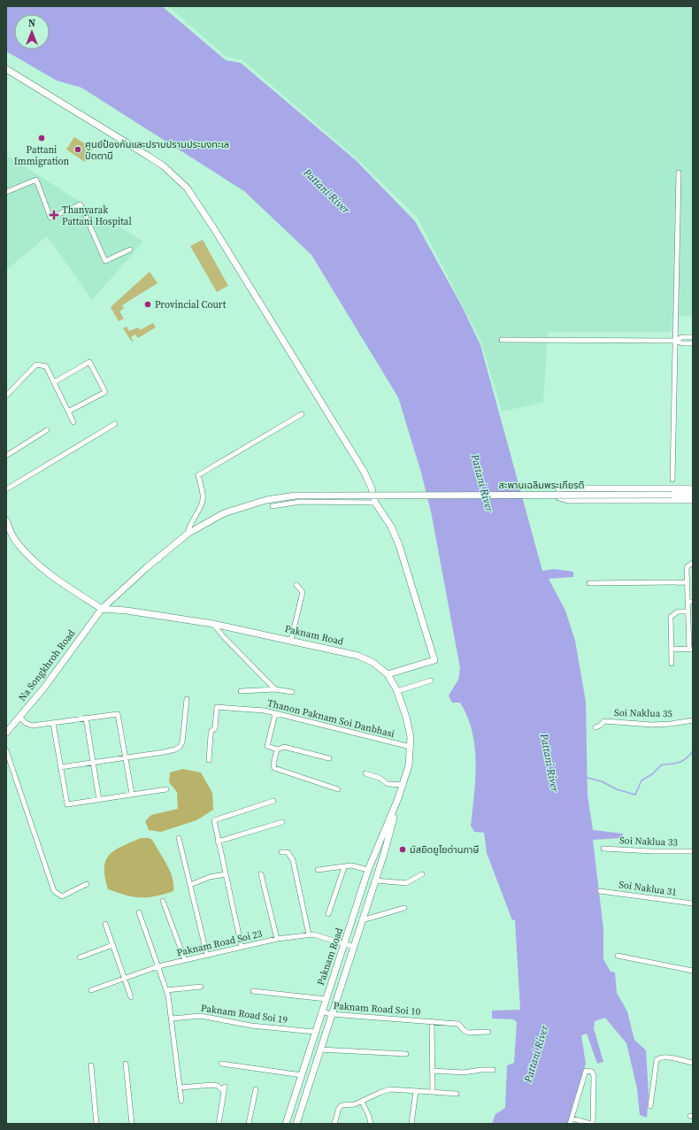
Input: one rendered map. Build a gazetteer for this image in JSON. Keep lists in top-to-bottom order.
{
  "streets": {
    "street": [
      "สะพานเฉลิมพระเกียรติ",
      "Paknam Road",
      "Na Songkhroh Road",
      "Soi Naklua 35",
      "Thanon Paknam Soi Danbhasi",
      "Soi Naklua 33",
      "Soi Naklua 31",
      "Paknam Road Soi 23",
      "Paknam Road Soi 10",
      "Paknam Road Soi 19"
    ]
  },
  "crossings": [
    ["สะพานเฉลิมพระเกียรติ", "Na Songkhroh Road"],
    ["Paknam Road", "Na Songkhroh Road"],
    ["Paknam Road", "Thanon Paknam Soi Danbhasi"],
    ["Paknam Road", "Paknam Road Soi 23"],
    ["Paknam Road", "Paknam Road Soi 10"],
    ["Paknam Road", "Paknam Road Soi 19"]
  ],
  "water": ["Pattani River"],
  "places": {
    "other": [
      "Pattani Immigration",
      "ศูนย์ป้องกันและปราบปรามประมงทะเล ปัตตานี",
      "Provincial Court",
      "มัสยิดยูโยด่านภาษี"
    ],
    "health": ["Thanyarak Pattani Hospital"]
  },
  "north": "top"
}
